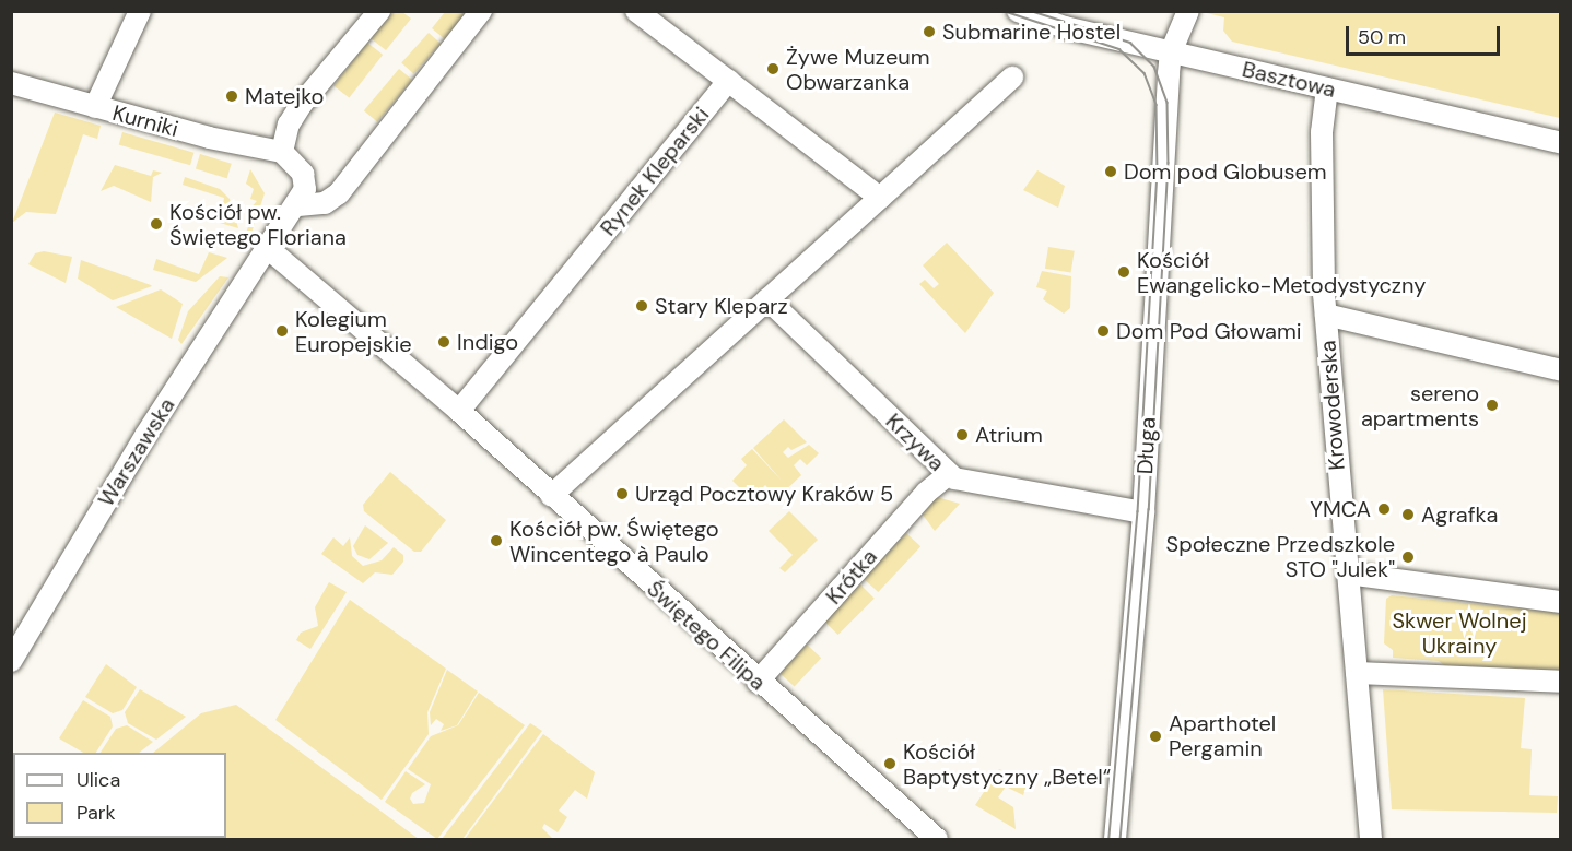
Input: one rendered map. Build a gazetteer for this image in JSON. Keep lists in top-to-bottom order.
{
  "streets": {
    "street": [
      "Basztowa",
      "Kurniki",
      "Rynek Kleparski",
      "Krowoderska",
      "Krzywa",
      "Długa",
      "Warszawska",
      "Krótka",
      "Świętego Filipa"
    ]
  },
  "crossings": [
    ["Basztowa", "Krowoderska"],
    ["Basztowa", "Długa"],
    ["Rynek Kleparski", "Świętego Filipa"],
    ["Krzywa", "Długa"],
    ["Krzywa", "Krótka"],
    ["Warszawska", "Świętego Filipa"],
    ["Krótka", "Świętego Filipa"]
  ],
  "parks": ["Skwer Wolnej Ukrainy"],
  "places": [
    "Submarine Hostel",
    "Żywe Muzeum Obwarzanka",
    "Matejko",
    "Dom pod Globusem",
    "Kościół pw. Świętego Floriana",
    "Kościół Ewangelicko-Metodystyczny",
    "Stary Kleparz",
    "Kolegium Europejskie",
    "Dom Pod Głowami",
    "Indigo",
    "sereno apartments",
    "Atrium",
    "Urząd Pocztowy Kraków 5",
    "YMCA",
    "Agrafka",
    "Kościół pw. Świętego Wincentego à Paulo",
    "Społeczne Przedszkole STO \"Julek\"",
    "Aparthotel Pergamin",
    "Kościół Baptystyczny „Betel“"
  ],
  "legend": ["Ulica", "Park"],
  "scale_bar": "50 m"
}
